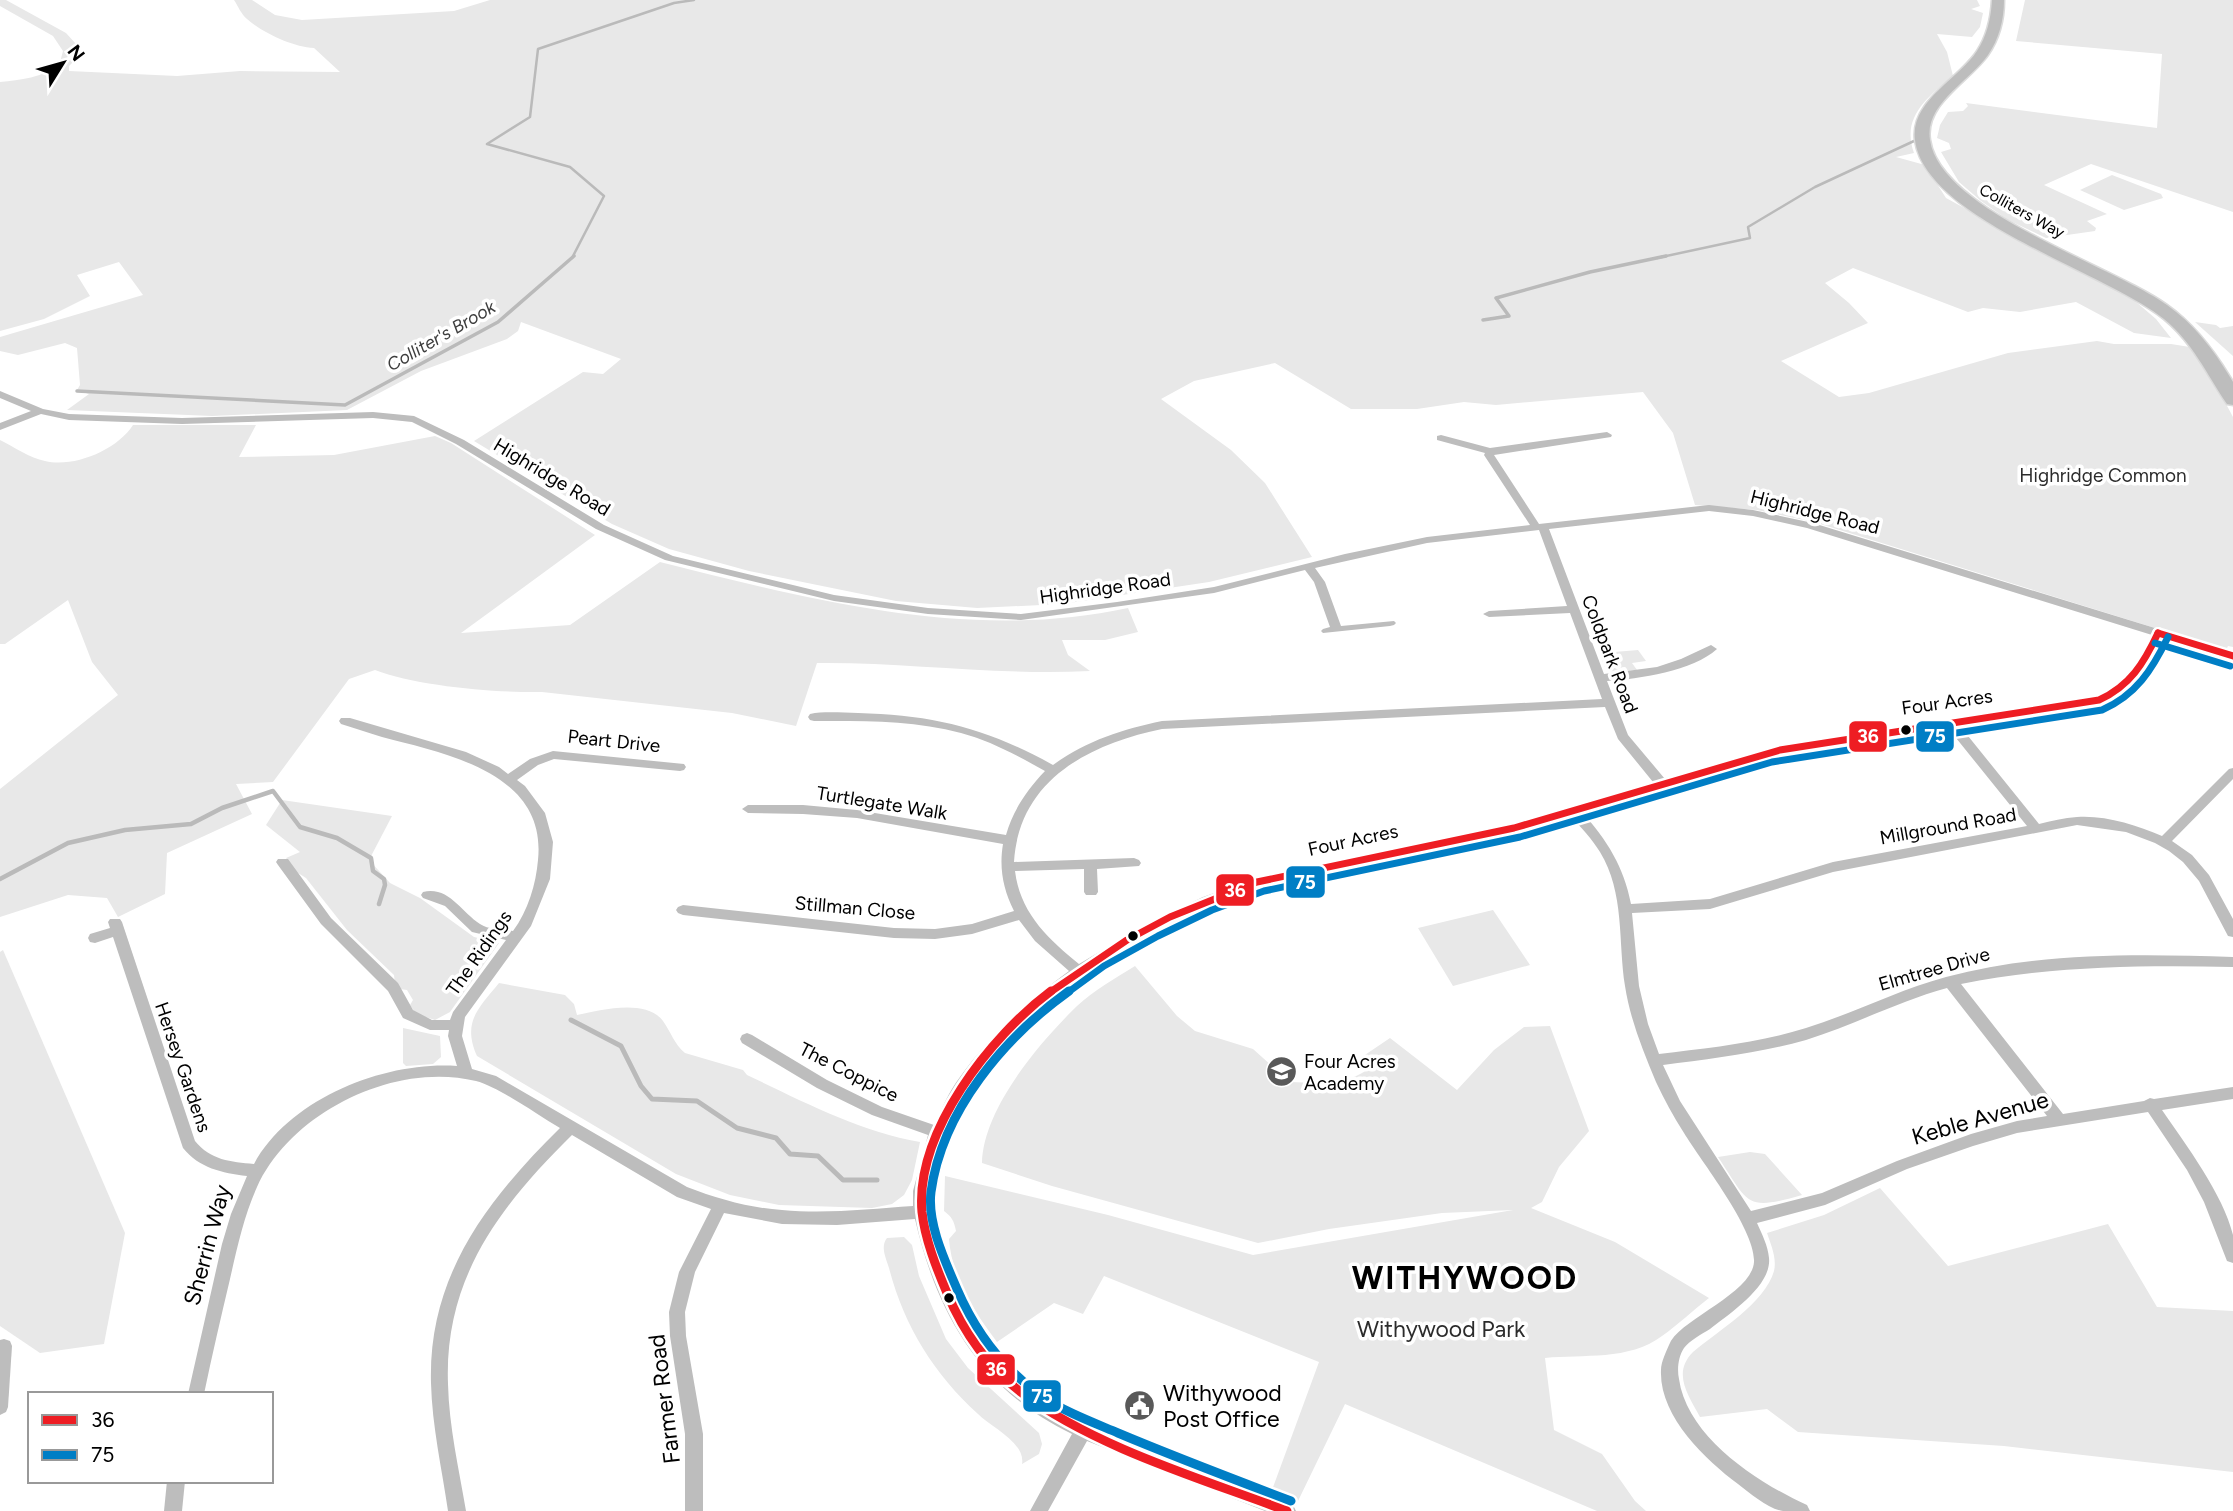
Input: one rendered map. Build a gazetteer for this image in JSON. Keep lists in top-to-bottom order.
{
  "streets": {
    "highway": ["Colliters Way"],
    "street": [
      "Highridge Road",
      "Coldpark Road",
      "Four Acres",
      "Peart Drive",
      "Turtlegate Walk",
      "Millground Road",
      "Stillman Close",
      "The Ridings",
      "Elmtree Drive",
      "Hersey Gardens",
      "The Coppice",
      "Keble Avenue",
      "Sherrin Way",
      "Farmer Road"
    ]
  },
  "crossings": [
    ["Highridge Road", "Coldpark Road"],
    ["Highridge Road", "Four Acres"],
    ["Coldpark Road", "Four Acres"],
    ["Four Acres", "The Coppice"],
    ["Four Acres", "Sherrin Way"],
    ["Peart Drive", "The Ridings"],
    ["The Ridings", "Sherrin Way"],
    ["Hersey Gardens", "Sherrin Way"],
    ["Sherrin Way", "Farmer Road"]
  ],
  "districts": ["WITHYWOOD"],
  "water": ["Colliter's Brook"],
  "parks": ["Highridge Common", "Withywood Park"],
  "places": {
    "school or university": ["Four Acres Academy"],
    "public building": ["Withywood Post Office"]
  },
  "lines": ["transit line 36", "transit line 75"],
  "legend": ["36", "75"],
  "north": "top right"
}
